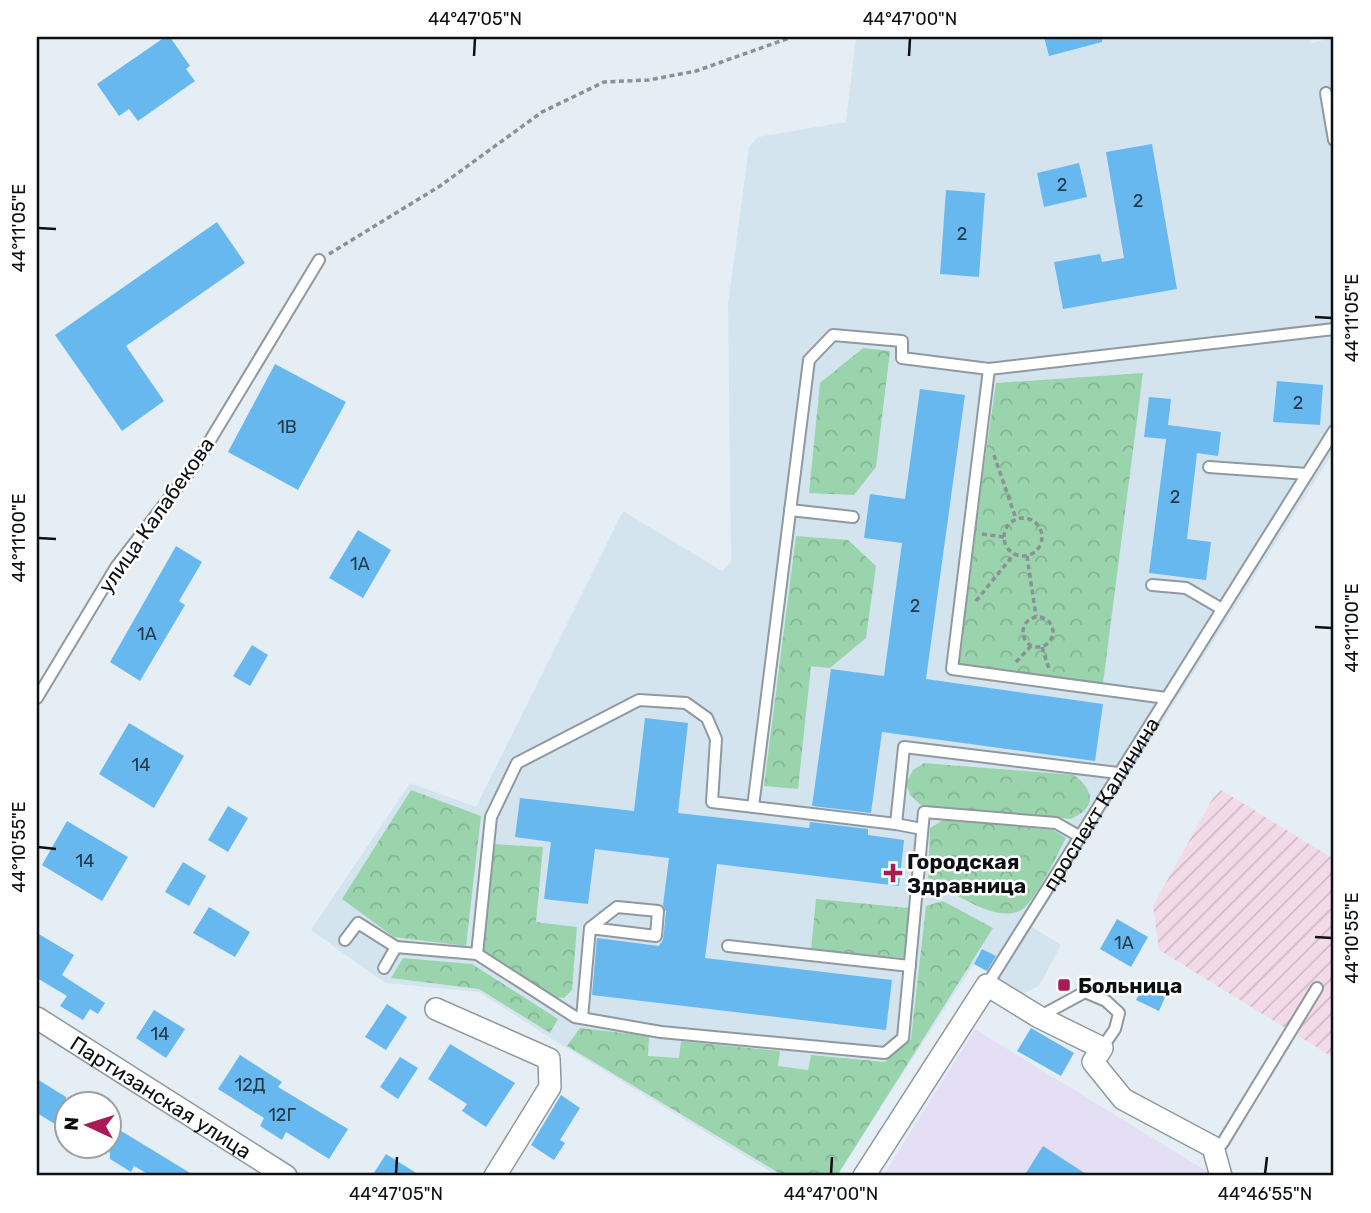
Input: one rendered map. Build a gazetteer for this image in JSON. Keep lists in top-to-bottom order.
{
  "streets": {
    "street": ["проспект Калинина", "Партизанская улица"],
    "lane": ["улица Калабекова"]
  },
  "places": {
    "health": ["Городская Здравница"],
    "transit": ["Больница"]
  },
  "house_numbers": [
    "2",
    "2",
    "2",
    "2",
    "1В",
    "2",
    "1А",
    "2",
    "1А",
    "14",
    "14",
    "1А",
    "14",
    "12Д",
    "12Г"
  ],
  "north": "left",
  "coordinates": [
    "44°47'05\"N",
    "44°47'00\"N",
    "44°11'05\"E",
    "44°11'00\"E",
    "44°10'55\"E",
    "44°46'55\"N"
  ]
}
